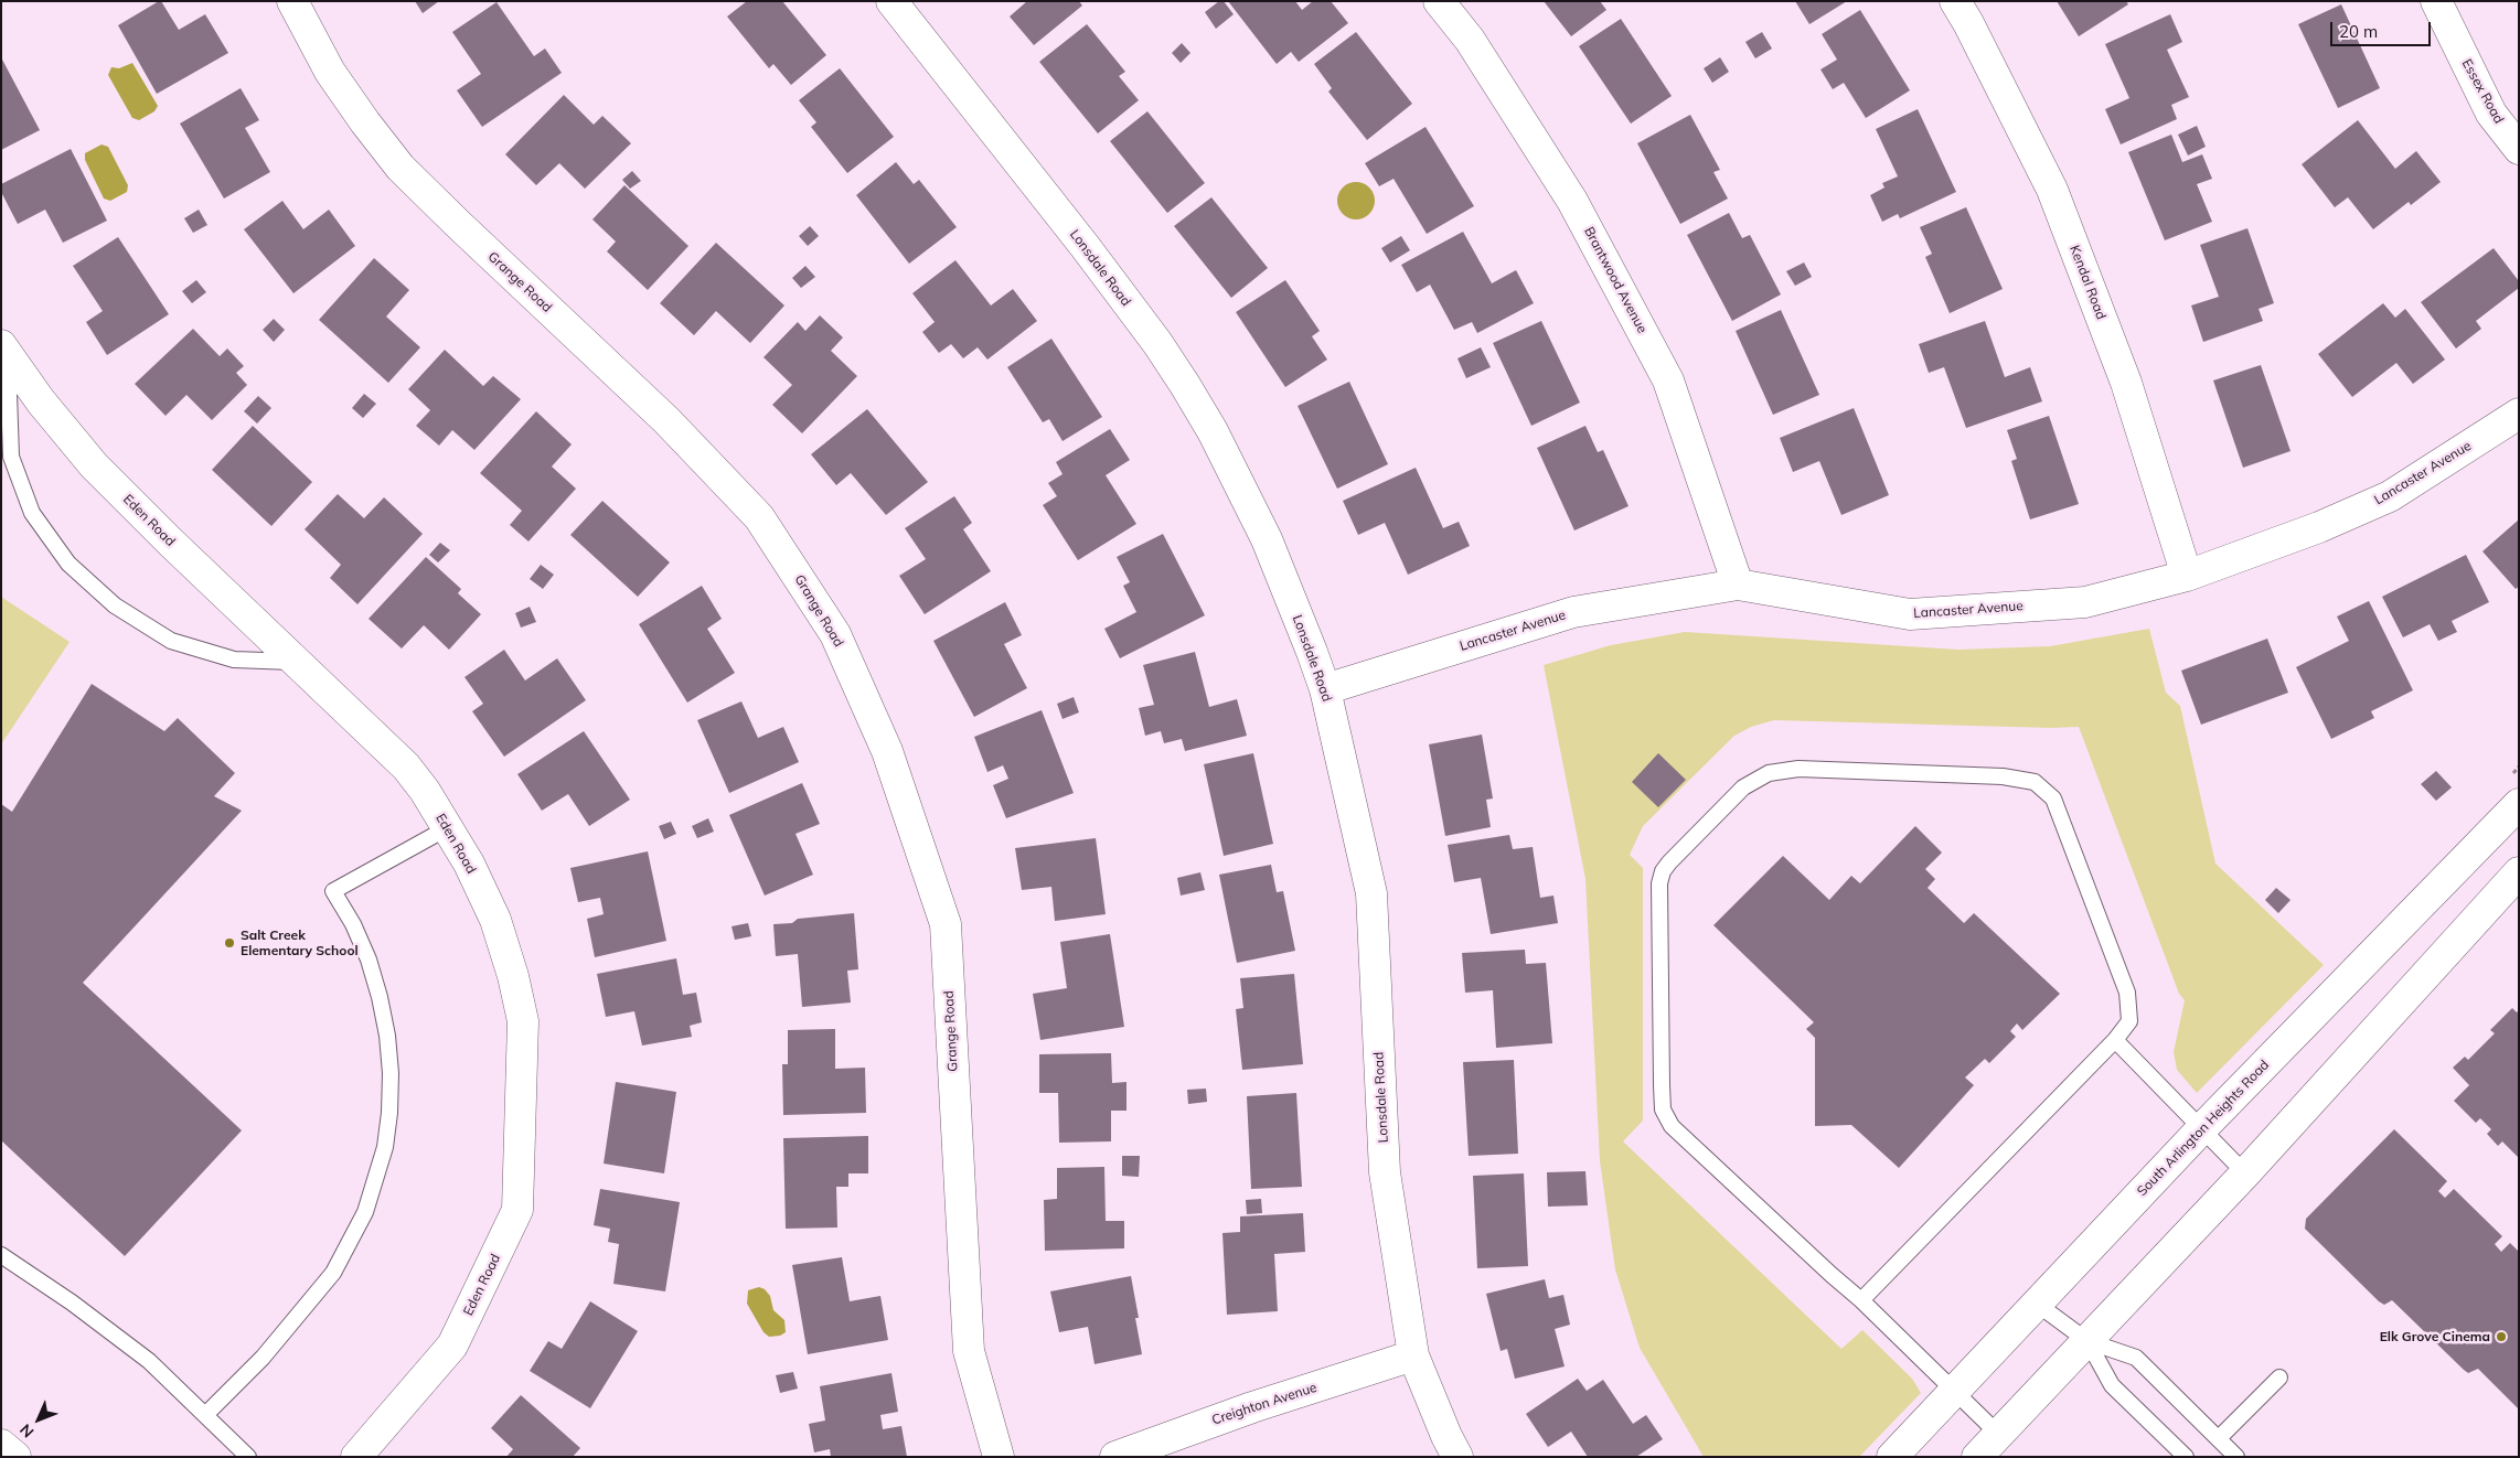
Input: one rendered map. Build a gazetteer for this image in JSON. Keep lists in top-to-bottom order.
{
  "streets": {
    "street": [
      "Essex Road",
      "Lonsdale Road",
      "Brantwood Avenue",
      "Grange Road",
      "Kendal Road",
      "Lancaster Avenue",
      "Eden Road",
      "South Arlington Heights Road",
      "Creighton Avenue"
    ]
  },
  "crossings": [
    ["Lonsdale Road", "Lancaster Avenue"],
    ["Lonsdale Road", "Creighton Avenue"],
    ["Brantwood Avenue", "Lancaster Avenue"],
    ["Kendal Road", "Lancaster Avenue"]
  ],
  "places": ["Salt Creek Elementary School", "Elk Grove Cinema"],
  "scale_bar": "20 m",
  "north": "bottom left"
}
